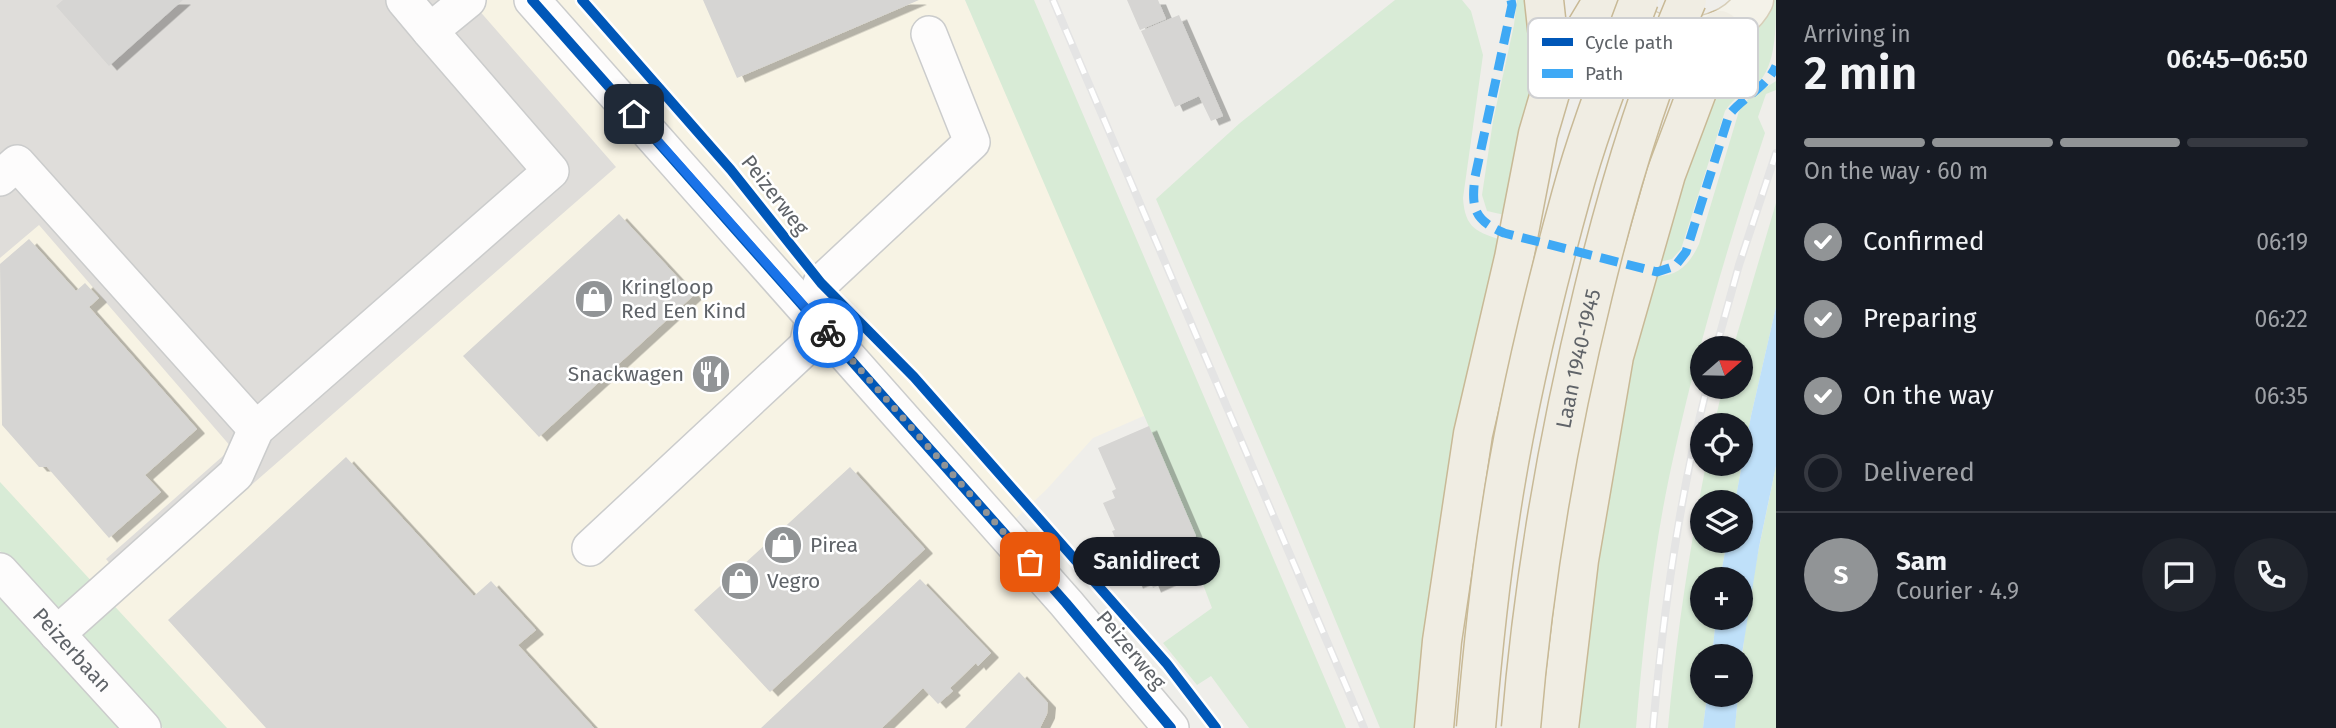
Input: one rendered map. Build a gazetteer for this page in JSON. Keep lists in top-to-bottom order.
{
  "streets": {
    "highway": ["Laan 1940-1945"],
    "street": ["Peizerweg", "Peizerbaan"]
  },
  "places": {
    "shop": ["Kringloop Red Een Kind", "Pirea", "Vegro"],
    "restaurant": ["Snackwagen"],
    "other": ["Sanidirect"]
  },
  "legend": ["Cycle path", "Path"],
  "north": "right",
  "page": {
    "heading": ["2 min", "Arriving in", "06:45–06:50"],
    "panel": ["Sam", "Courier · 4.9"],
    "bar": "On the way · 60 m",
    "list": [
      ["Confirmed", "06:19"],
      ["Preparing", "06:22"],
      ["On the way", "06:35"],
      "Delivered"
    ],
    "map_buttons": ["+", "−"],
    "bubble": "Sanidirect",
    "round": "S"
  }
}
